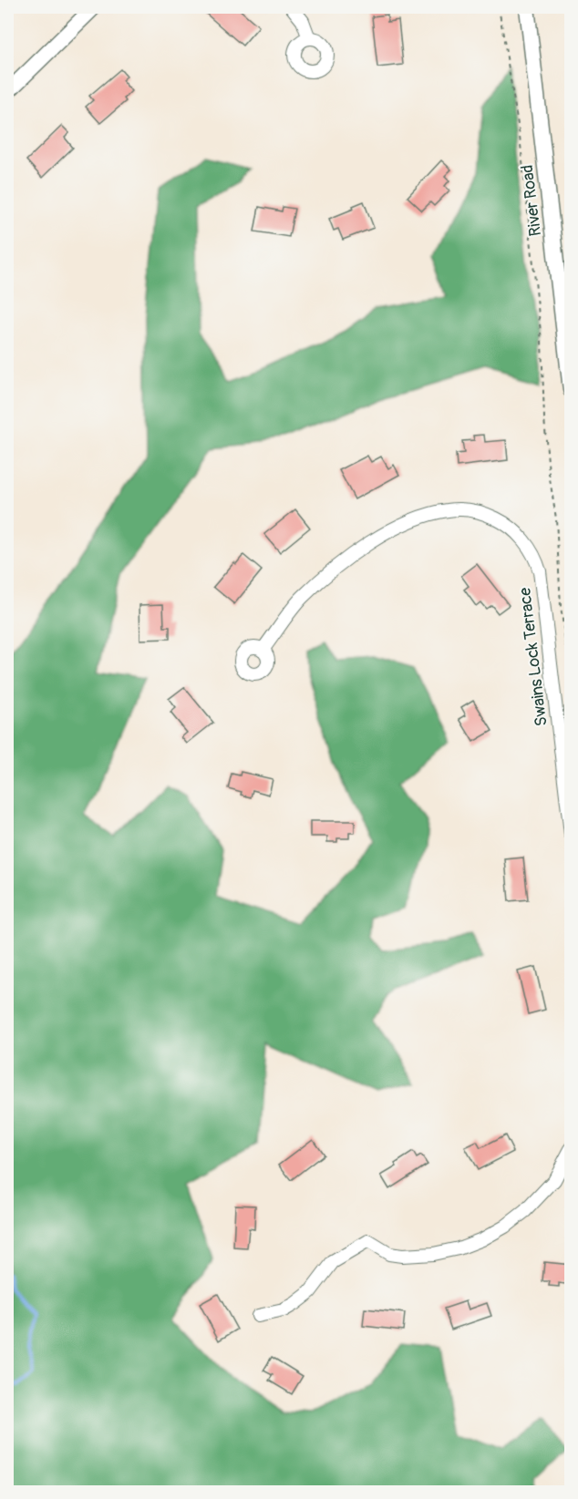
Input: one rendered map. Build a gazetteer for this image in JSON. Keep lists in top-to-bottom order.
{
  "streets": {
    "main road": ["River Road"],
    "street": ["Swains Lock Terrace"]
  }
}
